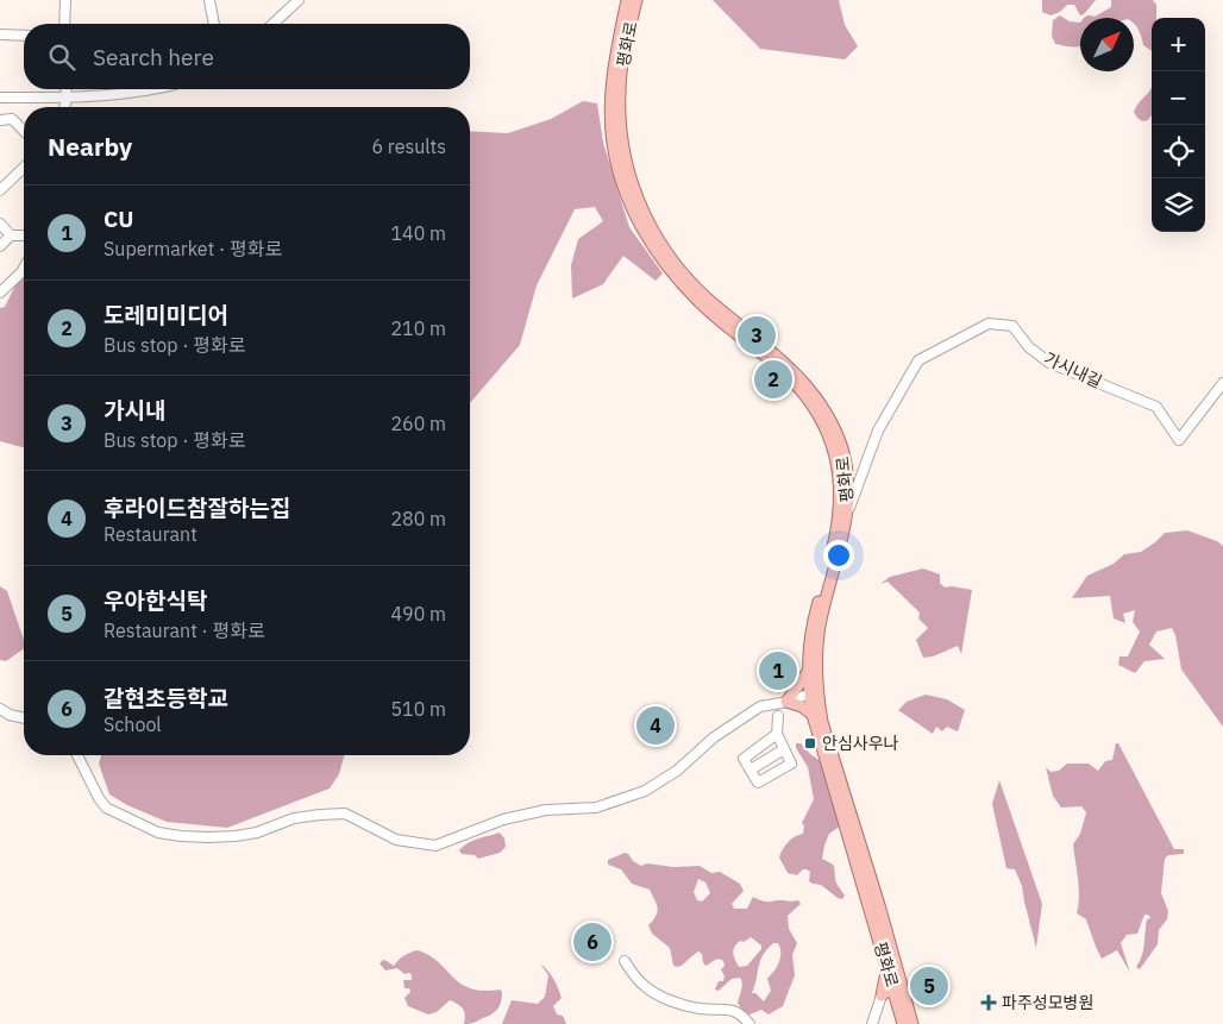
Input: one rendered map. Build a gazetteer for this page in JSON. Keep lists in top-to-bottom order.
{
  "streets": {
    "main road": ["평화로"],
    "street": ["가시내길"]
  },
  "crossings": [
    ["평화로", "가시내길"]
  ],
  "places": {
    "transit": ["안심사우나"],
    "health": ["파주성모병원"]
  },
  "north": "top right",
  "page": {
    "map_buttons": ["+", "−"],
    "search": "Search here",
    "heading": ["Nearby", "6 results"],
    "list": [
      {
        "mark": "1",
        "name": "CU",
        "note": "Supermarket · 평화로",
        "value": "140 m"
      },
      {
        "mark": "2",
        "name": "도레미미디어",
        "note": "Bus stop · 평화로",
        "value": "210 m"
      },
      {
        "mark": "3",
        "name": "가시내",
        "note": "Bus stop · 평화로",
        "value": "260 m"
      },
      {
        "mark": "4",
        "name": "후라이드참잘하는집",
        "note": "Restaurant",
        "value": "280 m"
      },
      {
        "mark": "5",
        "name": "우아한식탁",
        "note": "Restaurant · 평화로",
        "value": "490 m"
      },
      {
        "mark": "6",
        "name": "갈현초등학교",
        "note": "School",
        "value": "510 m"
      }
    ],
    "pins": [
      "3",
      "2",
      "1",
      "4",
      "6",
      "5"
    ]
  }
}
